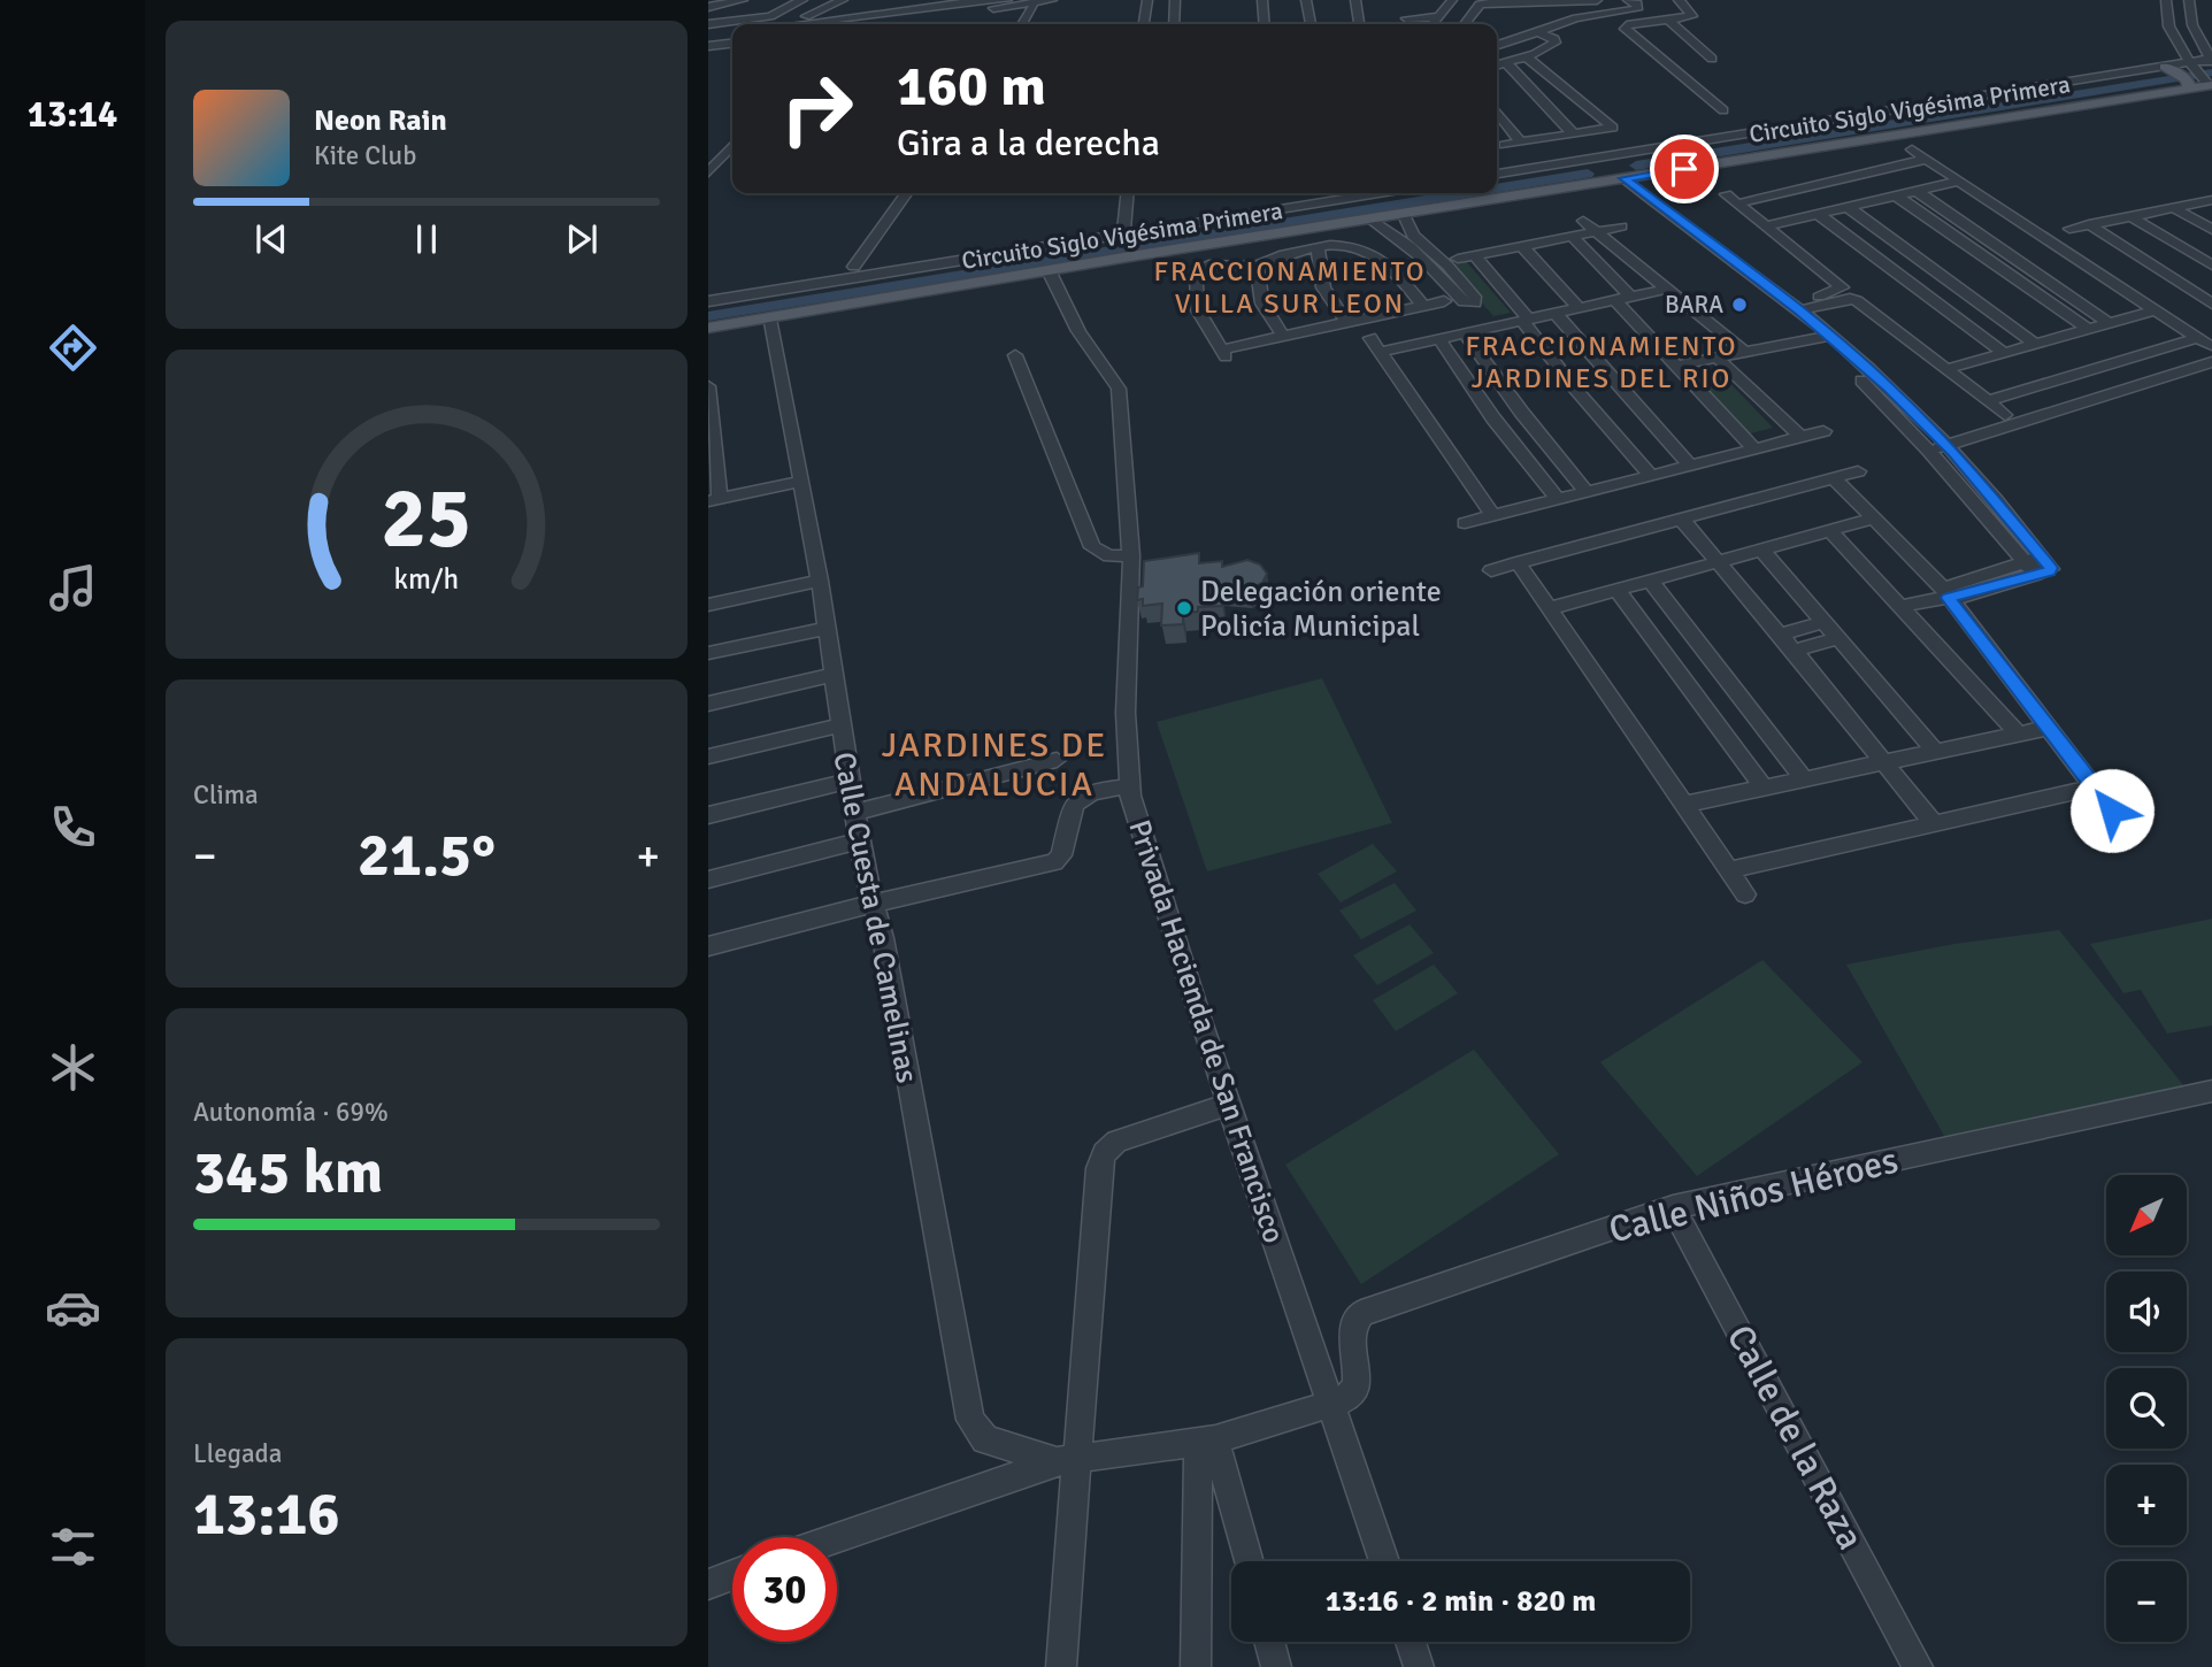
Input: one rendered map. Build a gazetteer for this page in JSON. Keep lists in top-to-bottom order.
{
  "streets": {
    "main road": ["Circuito Siglo Vigésima Primera"],
    "street": [
      "Calle Cuesta de Camelinas",
      "Privada Hacienda de San Francisco",
      "Calle Niños Héroes",
      "Calle de la Raza"
    ]
  },
  "crossings": [
    ["Circuito Siglo Vigésima Primera", "Calle Cuesta de Camelinas"],
    ["Circuito Siglo Vigésima Primera", "Privada Hacienda de San Francisco"],
    ["Privada Hacienda de San Francisco", "Calle Niños Héroes"],
    ["Calle Niños Héroes", "Calle de la Raza"]
  ],
  "districts": ["FRACCIONAMIENTO VILLA SUR LEON", "FRACCIONAMIENTO JARDINES DEL RIO", "JARDINES DE ANDALUCIA"],
  "places": ["BARA", "Delegación oriente Policía Municipal"],
  "north": "bottom left",
  "page": {
    "tabs": "13:14",
    "turn": ["160 m", "Gira a la derecha"],
    "song": ["Neon Rain", "Kite Club"],
    "tile": [
      "Clima",
      ["Autonomía · 69%", "345 km"],
      ["Llegada", "13:16"]
    ],
    "heat": ["−", "21.5°", "+"],
    "map_buttons": ["+", "−"],
    "limit": "30",
    "trip": "13:16 · 2 min · 820 m",
    "gauge": ["25", "km/h"]
  }
}
